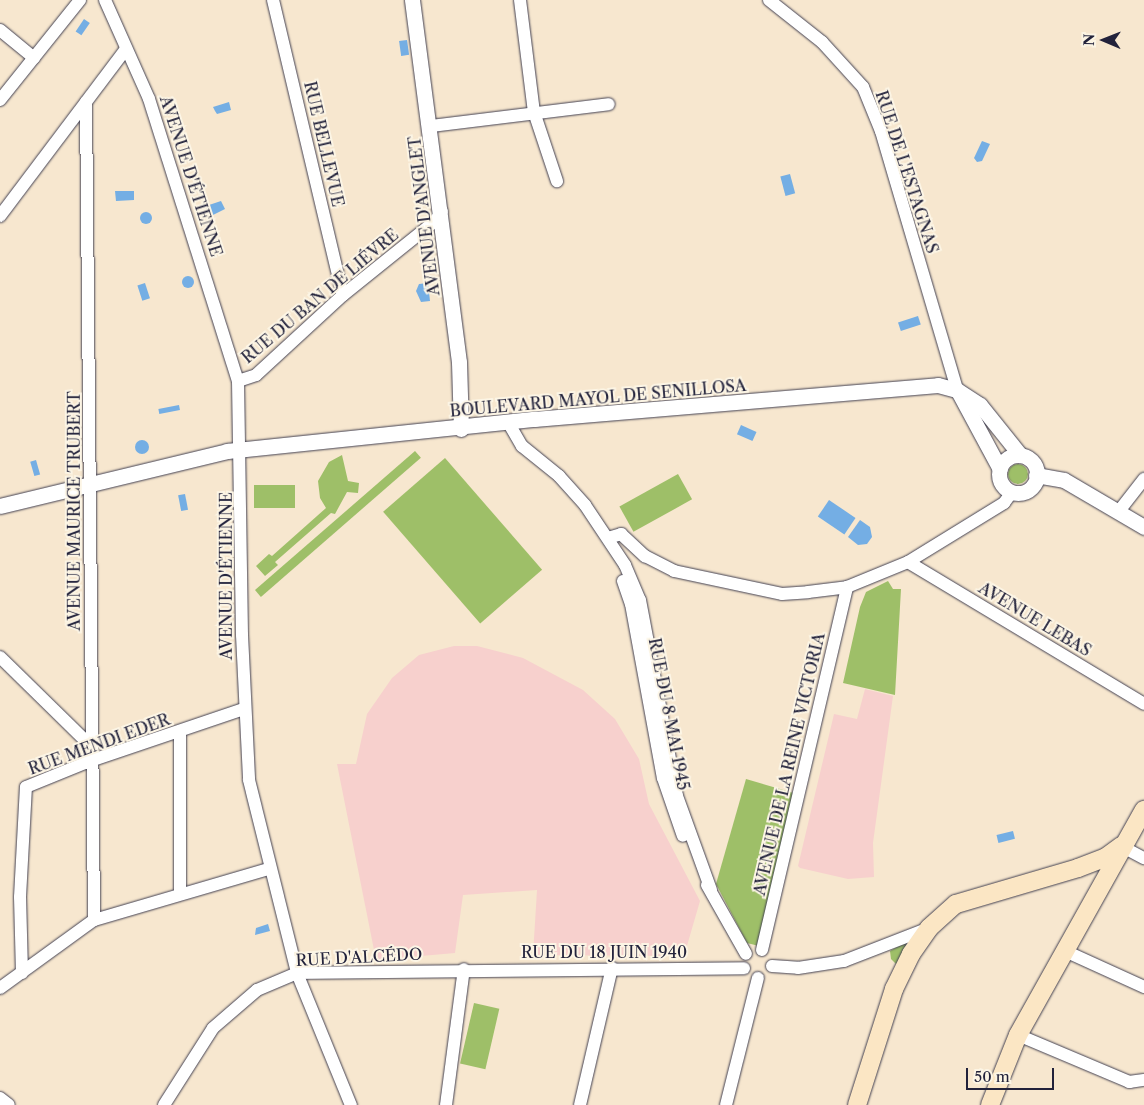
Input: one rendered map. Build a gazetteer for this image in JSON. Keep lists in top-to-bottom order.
{
  "streets": {
    "street": [
      "RUE BELLEVUE",
      "RUE DE L'ESTAGNAS",
      "AVENUE D'ÉTIENNE",
      "AVENUE D'ANGLET",
      "RUE DU BAN DE LIÉVRE",
      "BOULEVARD MAYOL DE SENILLOSA",
      "AVENUE MAURICE TRUBERT",
      "AVENUE LEBAS",
      "RUE DU 8 MAI 1945",
      "RUE MENDI EDER",
      "AVENUE DE LA REINE VICTORIA",
      "RUE DU 18 JUIN 1940",
      "RUE D'ALCÉDO"
    ]
  },
  "crossings": [
    ["RUE BELLEVUE", "RUE DU BAN DE LIÉVRE"],
    ["RUE DE L'ESTAGNAS", "BOULEVARD MAYOL DE SENILLOSA"],
    ["AVENUE D'ÉTIENNE", "RUE DU BAN DE LIÉVRE"],
    ["AVENUE D'ÉTIENNE", "BOULEVARD MAYOL DE SENILLOSA"],
    ["AVENUE D'ÉTIENNE", "RUE MENDI EDER"],
    ["AVENUE D'ÉTIENNE", "RUE D'ALCÉDO"],
    ["AVENUE D'ANGLET", "RUE DU BAN DE LIÉVRE"],
    ["AVENUE D'ANGLET", "BOULEVARD MAYOL DE SENILLOSA"],
    ["BOULEVARD MAYOL DE SENILLOSA", "AVENUE MAURICE TRUBERT"],
    ["BOULEVARD MAYOL DE SENILLOSA", "RUE DU 8 MAI 1945"],
    ["AVENUE MAURICE TRUBERT", "RUE MENDI EDER"],
    ["RUE DU 8 MAI 1945", "AVENUE DE LA REINE VICTORIA"],
    ["RUE DU 8 MAI 1945", "RUE DU 18 JUIN 1940"],
    ["AVENUE DE LA REINE VICTORIA", "RUE DU 18 JUIN 1940"],
    ["RUE DU 18 JUIN 1940", "RUE D'ALCÉDO"]
  ],
  "scale_bar": "50 m",
  "north": "left"
}
